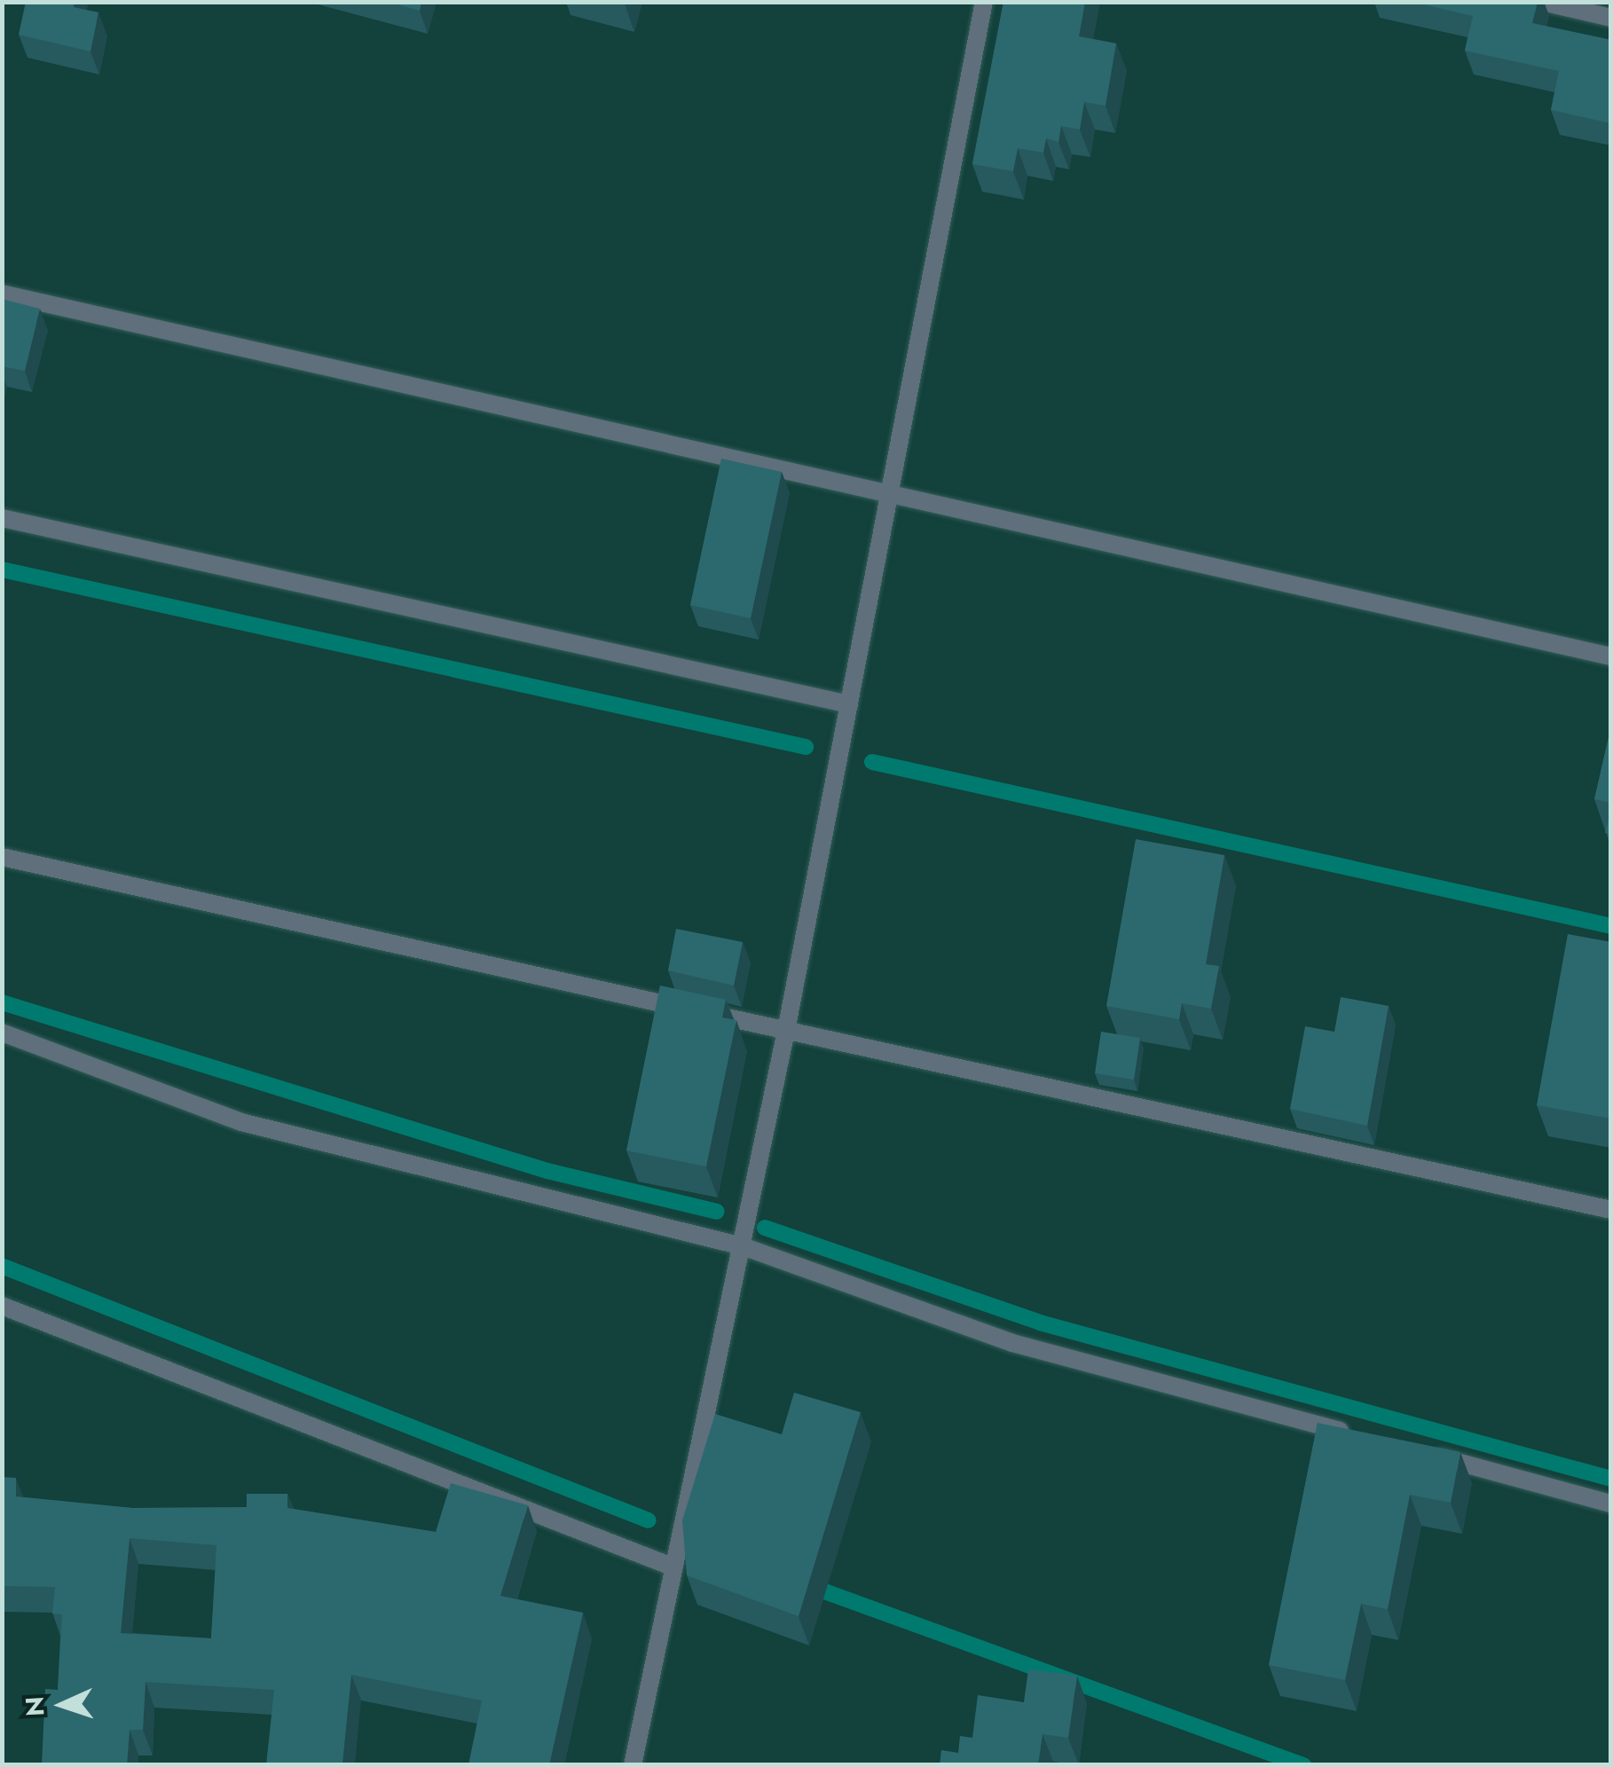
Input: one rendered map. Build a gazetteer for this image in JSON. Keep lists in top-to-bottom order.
{
  "north": "left"
}
